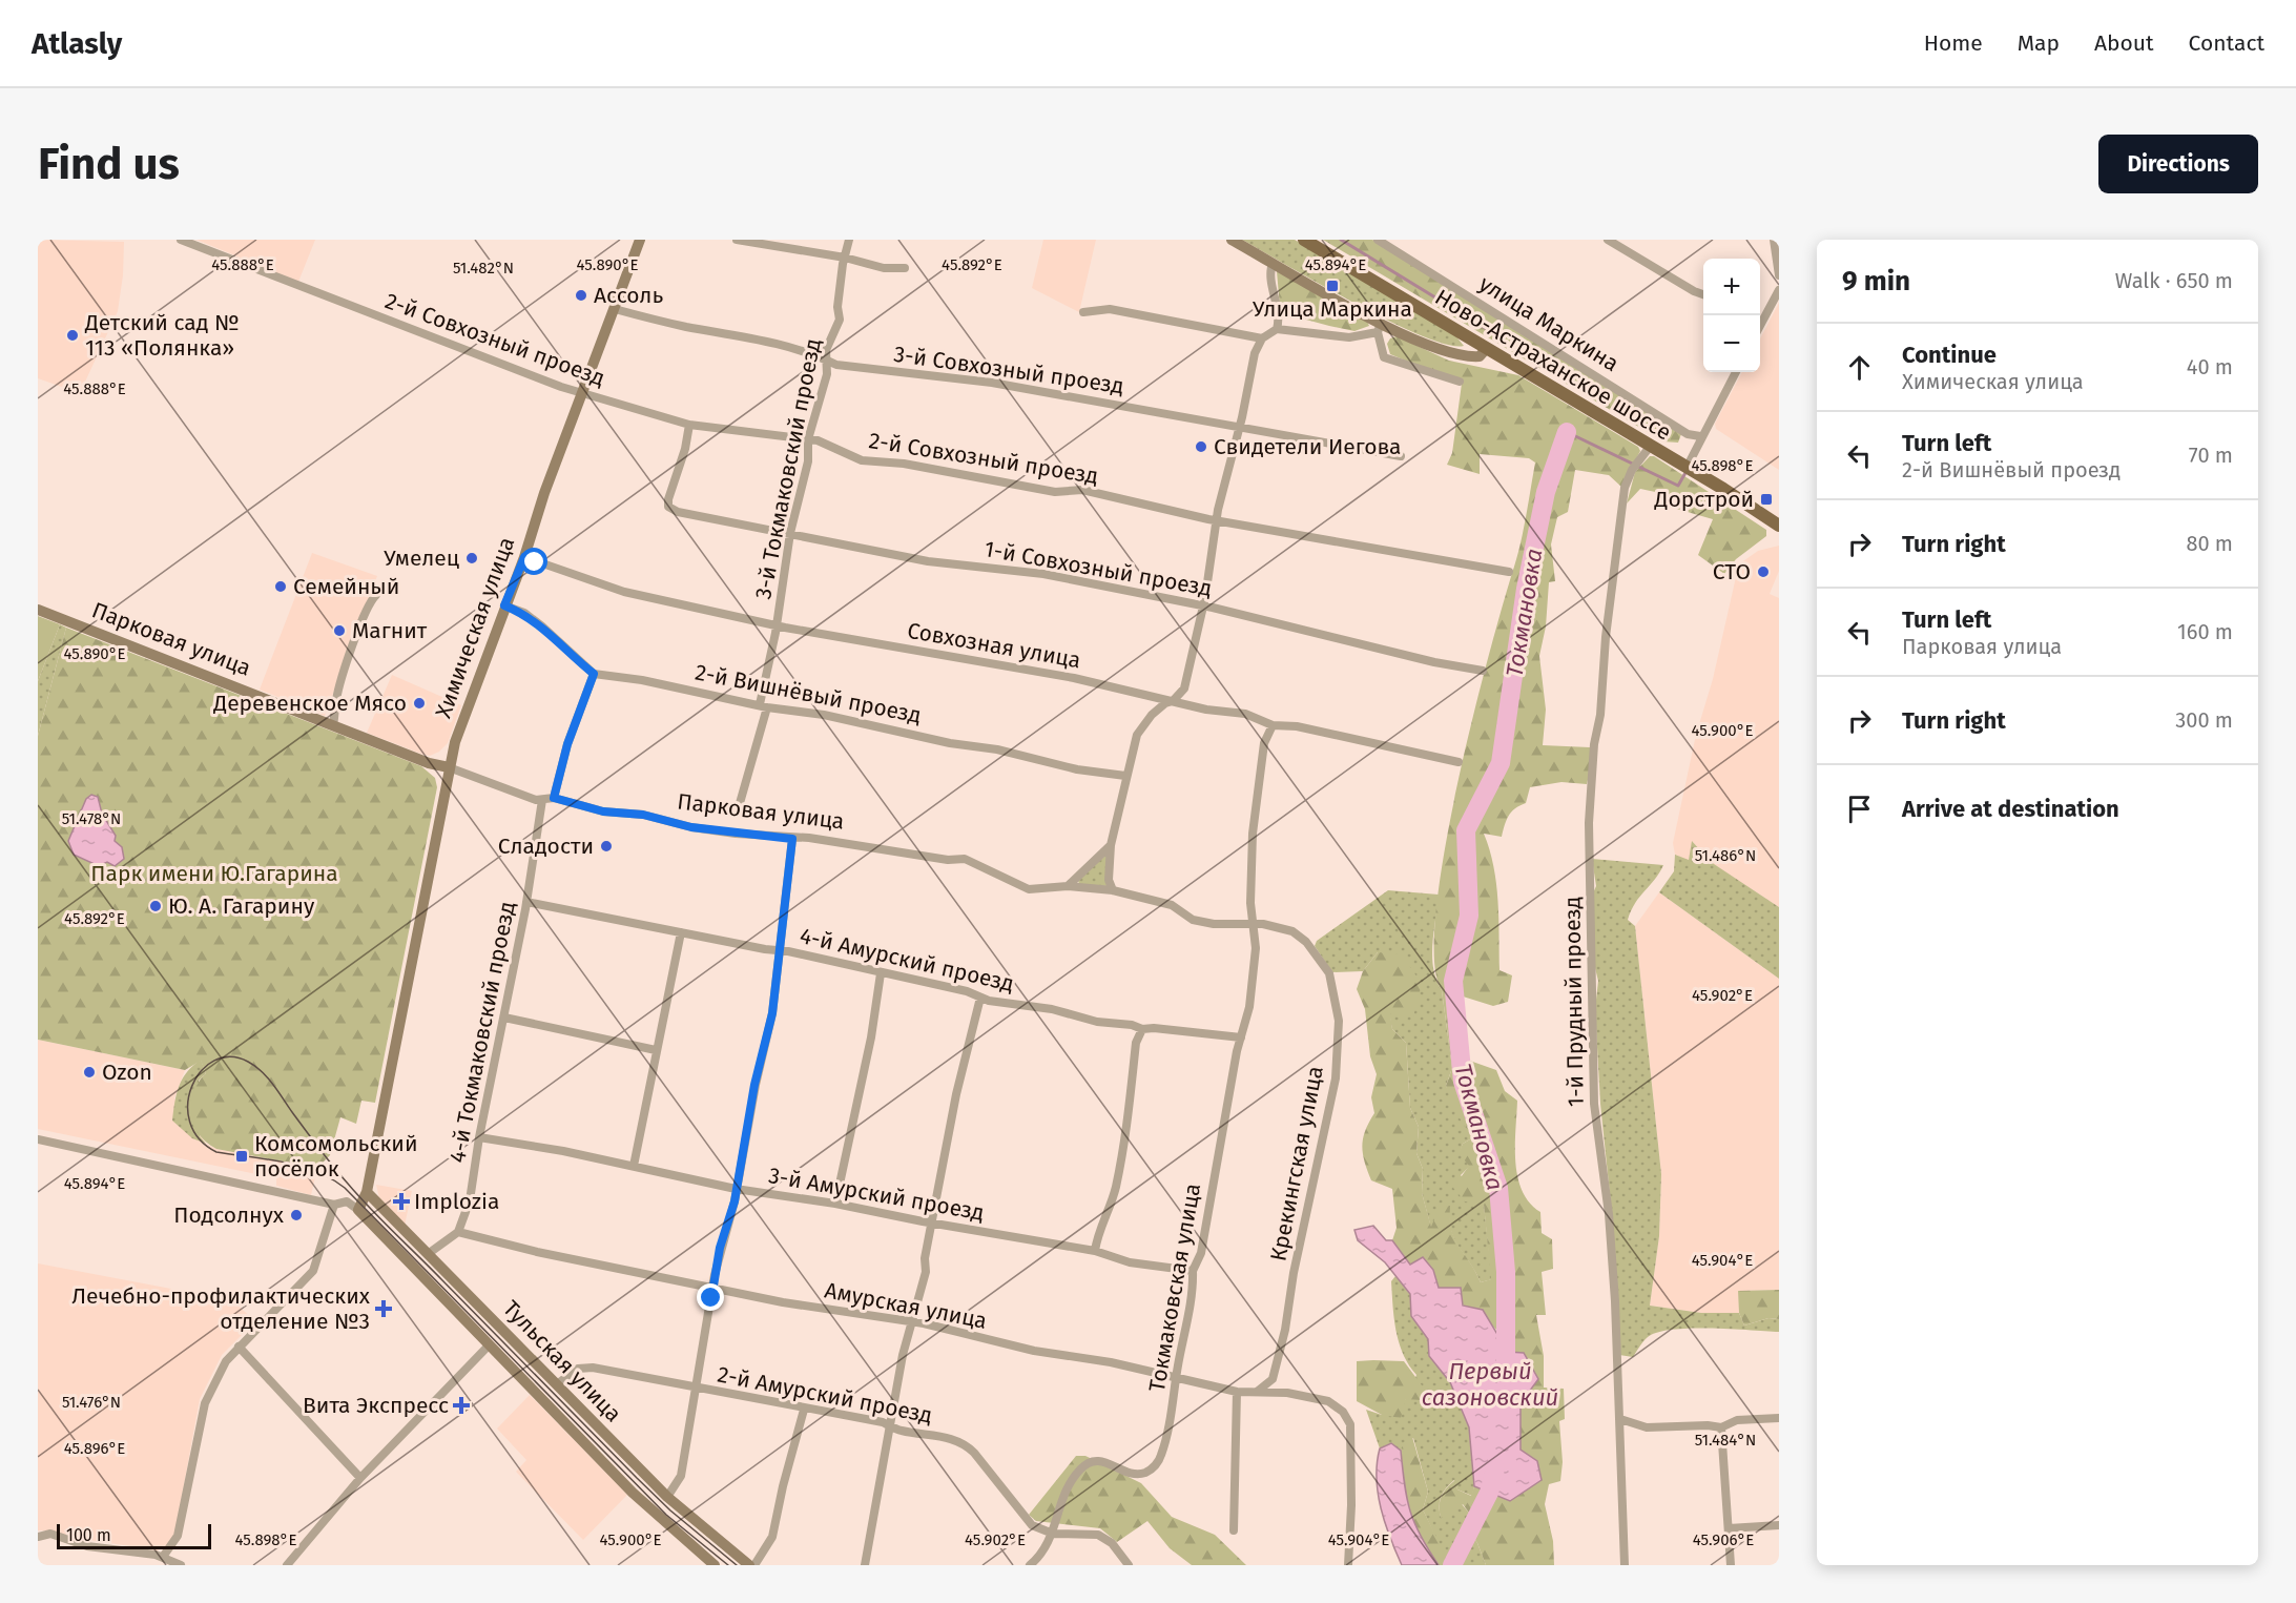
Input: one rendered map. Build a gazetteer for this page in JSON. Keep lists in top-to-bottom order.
{
  "streets": {
    "main road": ["Ново-Астраханское шоссе"],
    "street": [
      "улица Маркина",
      "2-й Совхозный проезд",
      "3-й Совхозный проезд",
      "3-й Токмаковский проезд",
      "1-й Совхозный проезд",
      "Химическая улица",
      "Парковая улица",
      "Совхозная улица",
      "2-й Вишнёвый проезд",
      "4-й Амурский проезд",
      "1-й Прудный проезд",
      "4-й Токмаковский проезд",
      "Крекингская улица",
      "3-й Амурский проезд",
      "Токмаковская улица",
      "Амурская улица",
      "Тульская улица",
      "2-й Амурский проезд"
    ]
  },
  "crossings": [
    ["2-й Совхозный проезд", "3-й Токмаковский проезд"],
    ["2-й Совхозный проезд", "1-й Совхозный проезд"],
    ["2-й Совхозный проезд", "Химическая улица"],
    ["Ново-Астраханское шоссе", "1-й Прудный проезд"],
    ["3-й Совхозный проезд", "3-й Токмаковский проезд"],
    ["3-й Совхозный проезд", "Химическая улица"],
    ["3-й Токмаковский проезд", "1-й Совхозный проезд"],
    ["3-й Токмаковский проезд", "Совхозная улица"],
    ["3-й Токмаковский проезд", "2-й Вишнёвый проезд"],
    ["Химическая улица", "Парковая улица"],
    ["Химическая улица", "Совхозная улица"],
    ["Химическая улица", "Тульская улица"],
    ["Парковая улица", "4-й Токмаковский проезд"],
    ["Парковая улица", "Крекингская улица"],
    ["Парковая улица", "Токмаковская улица"],
    ["Совхозная улица", "Токмаковская улица"],
    ["4-й Амурский проезд", "4-й Токмаковский проезд"],
    ["4-й Амурский проезд", "Токмаковская улица"],
    ["4-й Токмаковский проезд", "3-й Амурский проезд"],
    ["4-й Токмаковский проезд", "Амурская улица"],
    ["Крекингская улица", "Амурская улица"],
    ["3-й Амурский проезд", "Токмаковская улица"],
    ["Токмаковская улица", "Амурская улица"],
    ["Токмаковская улица", "2-й Амурский проезд"],
    ["Тульская улица", "2-й Амурский проезд"]
  ],
  "water": ["Токмановка", "Первый сазоновский"],
  "parks": ["Парк имени Ю.Гагарина"],
  "places": {
    "transit": ["Улица Маркина", "Дорстрой", "Комсомольский посёлок"],
    "other": [
      "Ассоль",
      "Детский сад № 113 «Полянка»",
      "Свидетели Иегова",
      "Умелец",
      "СТО",
      "Семейный",
      "Магнит",
      "Деревенское Мясо",
      "Сладости",
      "Ю. А. Гагарину",
      "Ozon",
      "Подсолнух"
    ],
    "health": ["Implozia", "Лечебно-профилактических отделение №3", "Вита Экспресс"]
  },
  "scale_bar": "100 m",
  "page": {
    "header": "Atlasly",
    "nav": [
      "Home",
      "Map",
      "About",
      "Contact"
    ],
    "buttons": "Directions",
    "title": "Find us",
    "heading": ["9 min", "Walk · 650 m"],
    "map_buttons": ["+", "−"],
    "list": [
      ["Continue", "Химическая улица", "40 m"],
      ["Turn left", "2-й Вишнёвый проезд", "70 m"],
      ["Turn right", "80 m"],
      ["Turn left", "Парковая улица", "160 m"],
      ["Turn right", "300 m"],
      "Arrive at destination"
    ],
    "scale": "100 m"
  },
  "coordinates": [
    "45.888°E",
    "45.890°E",
    "45.892°E",
    "45.894°E",
    "51.482°N",
    "45.898°E",
    "45.900°E",
    "51.478°N",
    "51.486°N",
    "45.902°E",
    "45.904°E",
    "51.476°N",
    "51.484°N",
    "45.896°E",
    "45.906°E"
  ]
}
